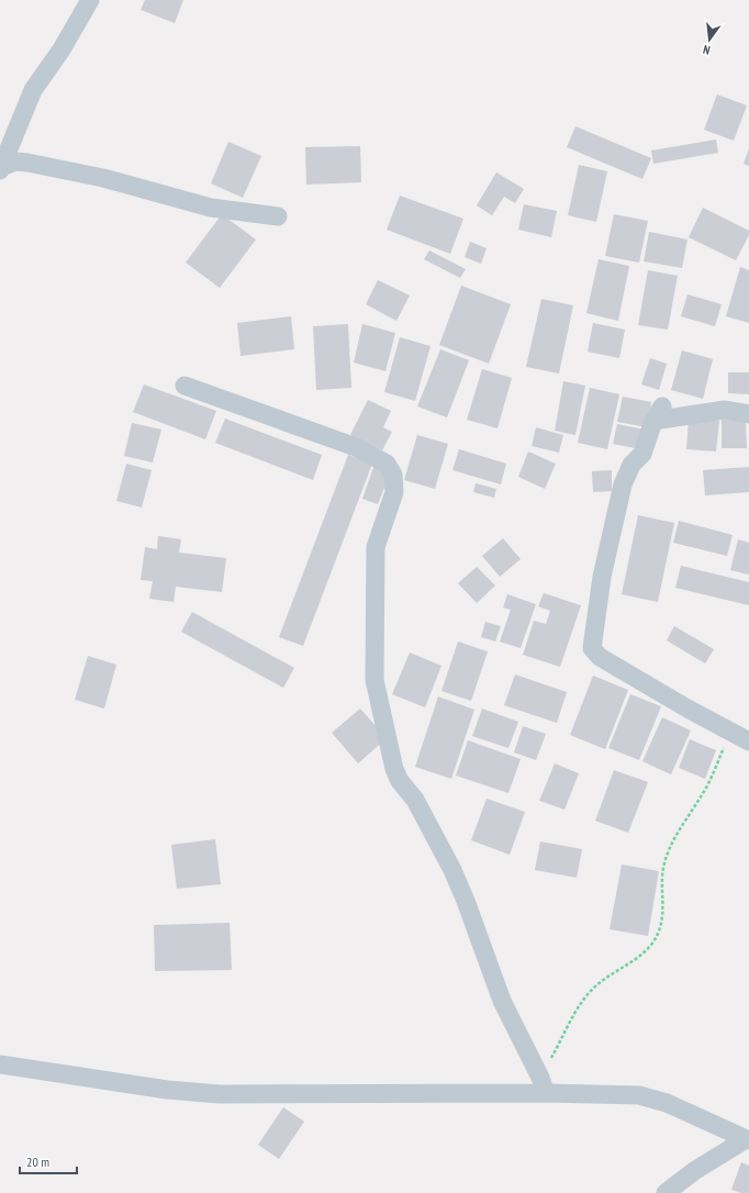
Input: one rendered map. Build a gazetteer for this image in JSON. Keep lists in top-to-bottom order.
{
  "scale_bar": "20 m",
  "north": "bottom"
}
